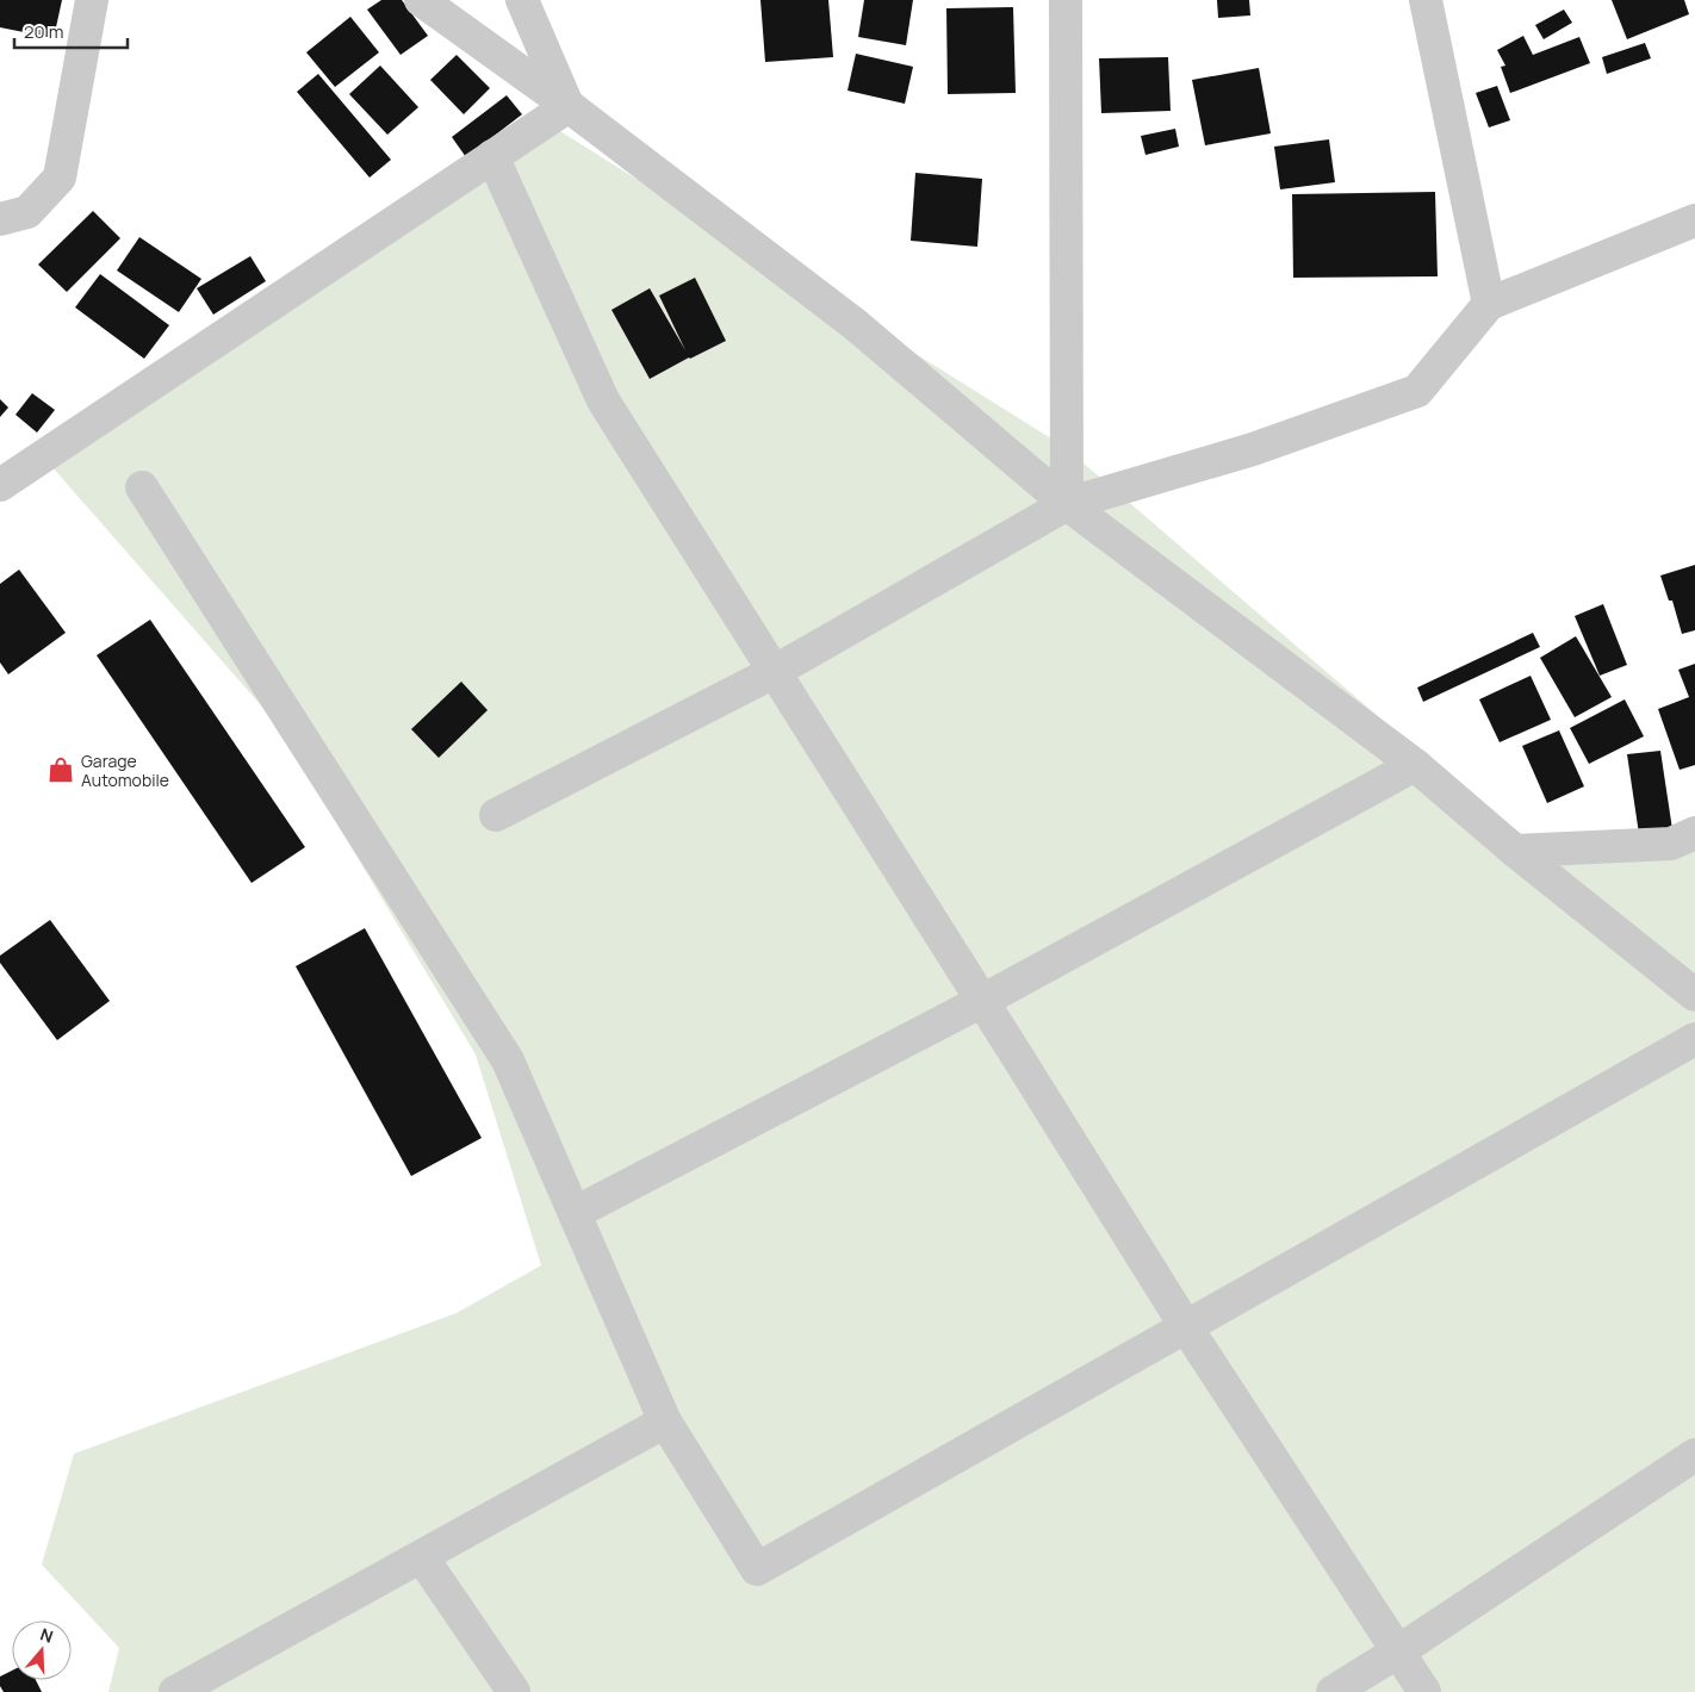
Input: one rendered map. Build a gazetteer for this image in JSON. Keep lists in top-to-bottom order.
{
  "places": {
    "shop": ["Garage Automobile"]
  },
  "scale_bar": "20 m",
  "north": "top"
}
